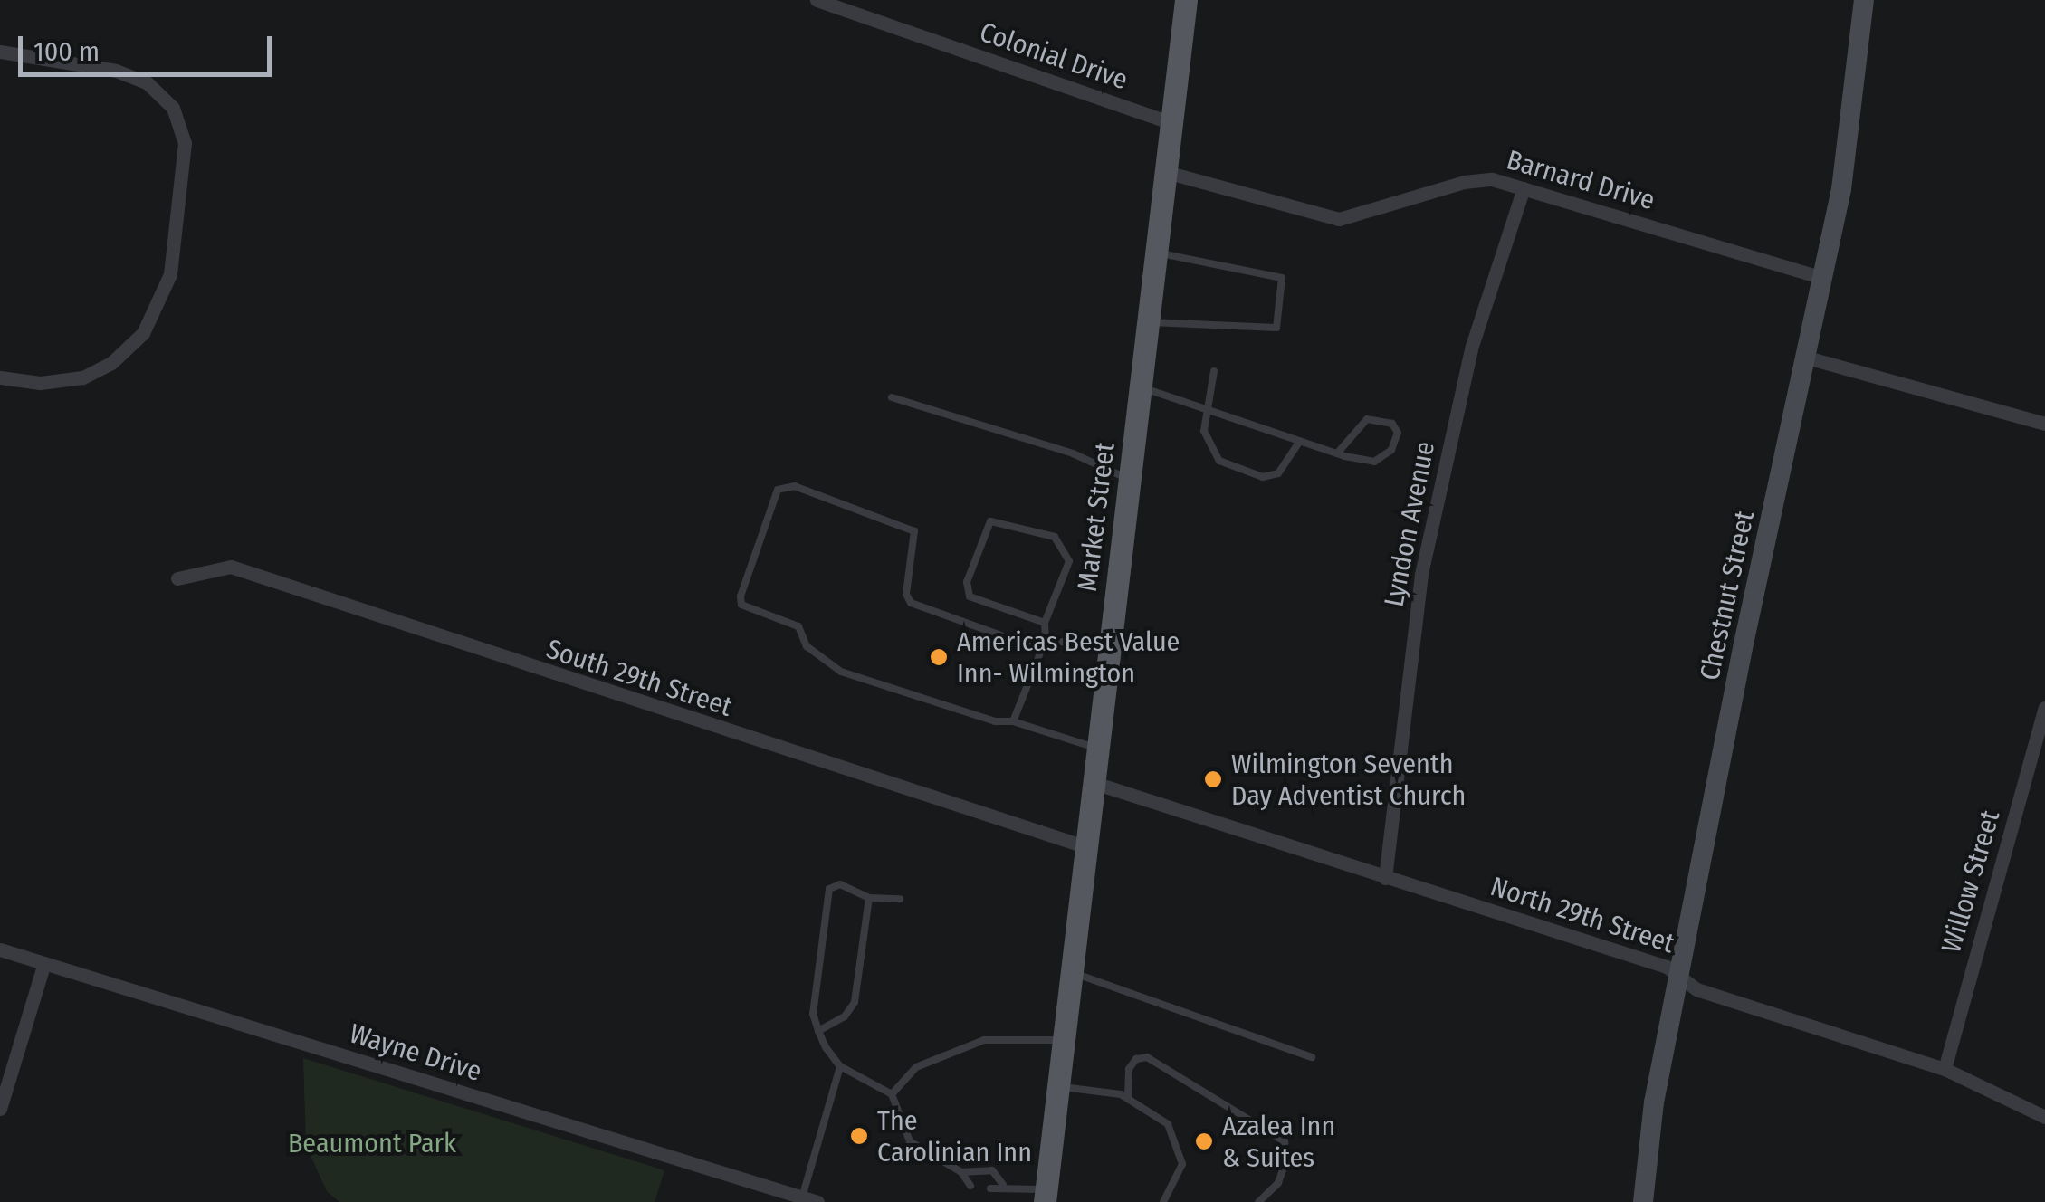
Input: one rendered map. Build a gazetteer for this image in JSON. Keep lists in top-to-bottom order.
{
  "streets": {
    "main road": ["Market Street"],
    "street": [
      "Colonial Drive",
      "Barnard Drive",
      "Lyndon Avenue",
      "Chestnut Street",
      "South 29th Street",
      "Willow Street",
      "North 29th Street",
      "Wayne Drive"
    ]
  },
  "crossings": [
    ["Colonial Drive", "Market Street"],
    ["Barnard Drive", "Market Street"],
    ["Barnard Drive", "Lyndon Avenue"],
    ["Barnard Drive", "Chestnut Street"],
    ["Market Street", "South 29th Street"],
    ["Market Street", "North 29th Street"],
    ["Lyndon Avenue", "North 29th Street"],
    ["Chestnut Street", "North 29th Street"],
    ["Willow Street", "North 29th Street"]
  ],
  "parks": ["Beaumont Park"],
  "places": [
    "Americas Best Value Inn- Wilmington",
    "Wilmington Seventh Day Adventist Church",
    "The Carolinian Inn",
    "Azalea Inn & Suites"
  ],
  "scale_bar": "100 m"
}
